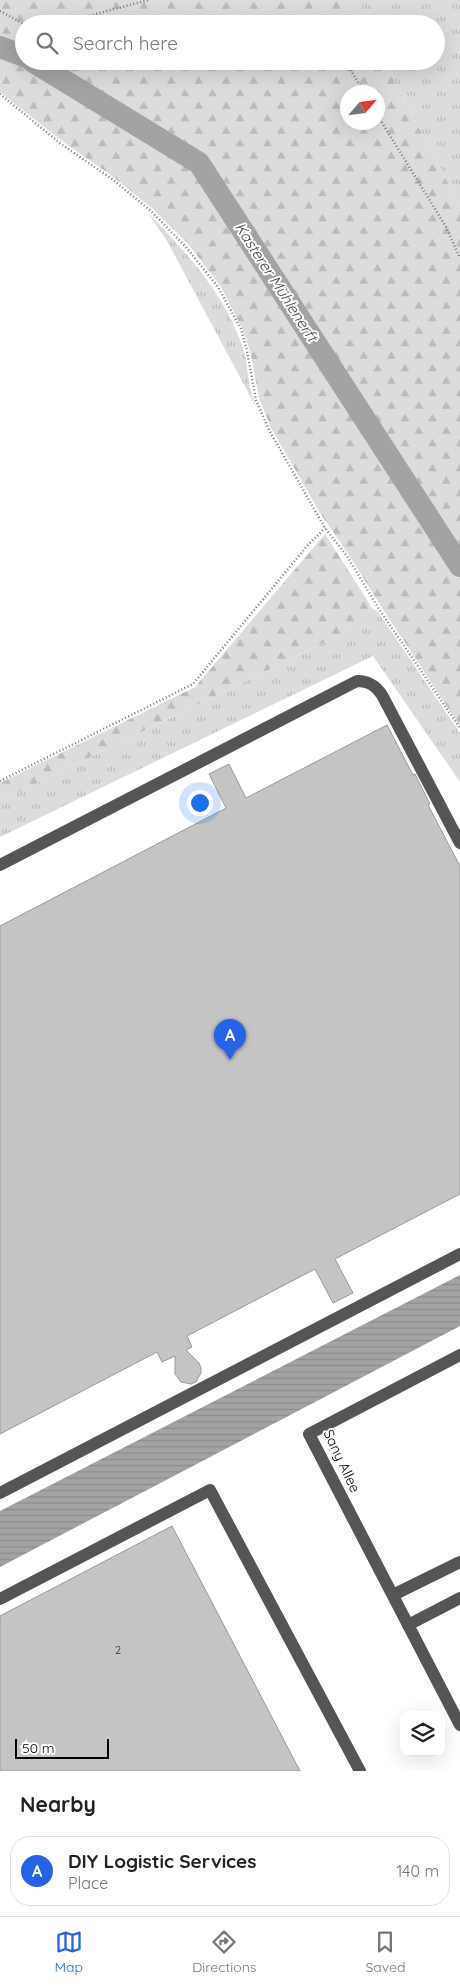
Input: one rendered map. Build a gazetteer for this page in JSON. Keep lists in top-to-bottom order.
{
  "streets": {
    "street": ["Sany Allee"]
  },
  "water": ["Kasterer Mühlenerft"],
  "house_numbers": ["2"],
  "scale_bar": "50 m",
  "north": "top right",
  "page": {
    "search": "Search here",
    "pins": "A",
    "scale": "50 m",
    "heading": "Nearby",
    "list": [
      {
        "mark": "A",
        "name": "DIY Logistic Services",
        "note": "Place",
        "value": "140 m"
      }
    ],
    "nav": ["Map", "Directions", "Saved"]
  }
}
